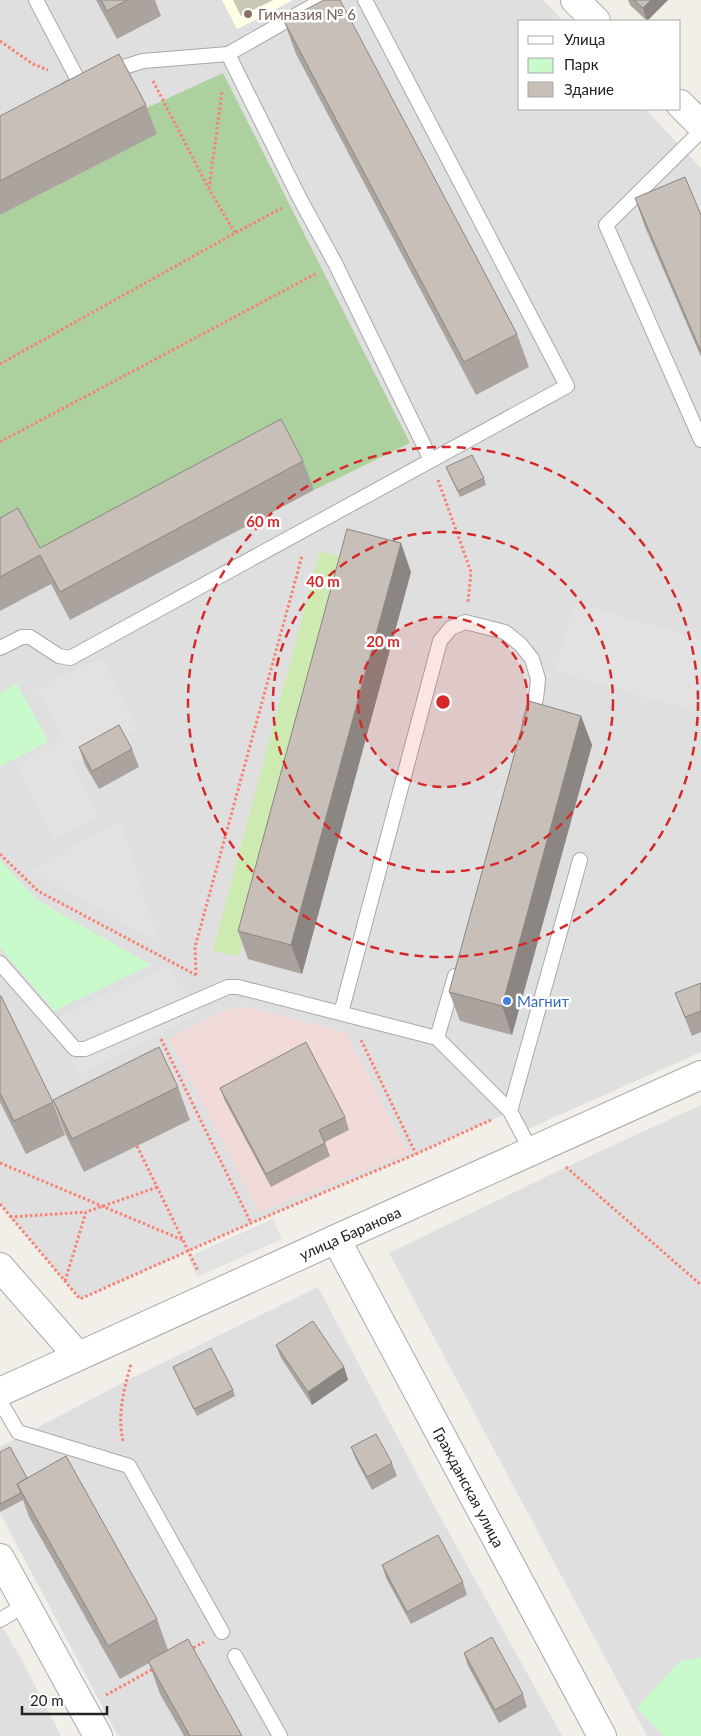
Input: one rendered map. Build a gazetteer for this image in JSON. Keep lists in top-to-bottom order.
{
  "streets": {
    "street": ["улица Баранова", "Гражданская улица"]
  },
  "crossings": [
    ["улица Баранова", "Гражданская улица"]
  ],
  "places": ["Гимназия № 6", "Магнит"],
  "legend": ["Улица", "Парк", "Здание"],
  "scale_bar": "20 m",
  "rings": ["60 m", "40 m", "20 m"]
}
